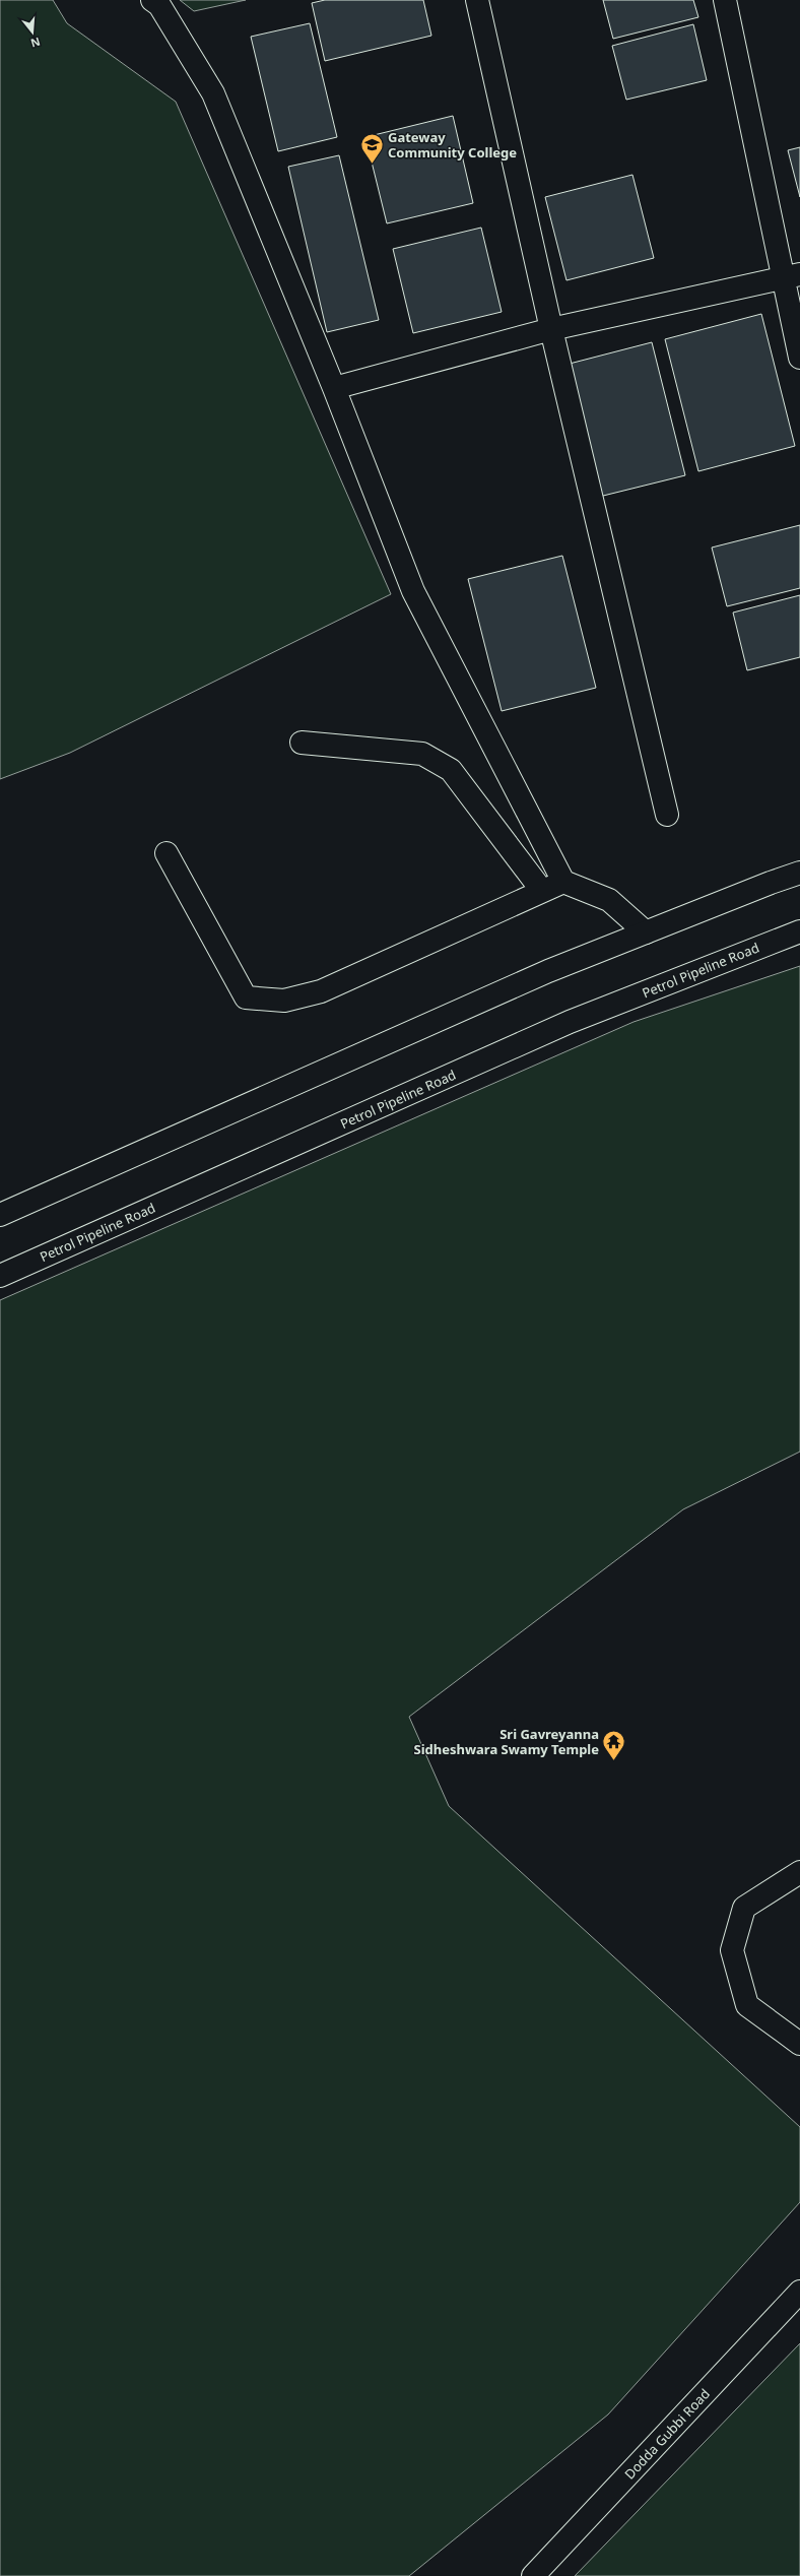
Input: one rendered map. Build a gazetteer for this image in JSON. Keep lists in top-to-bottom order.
{
  "streets": {
    "street": ["Petrol Pipeline Road", "Dodda Gubbi Road"]
  },
  "places": {
    "school or university": ["Gateway Community College"],
    "temple": ["Sri Gavreyanna Sidheshwara Swamy Temple"]
  },
  "north": "bottom"
}
